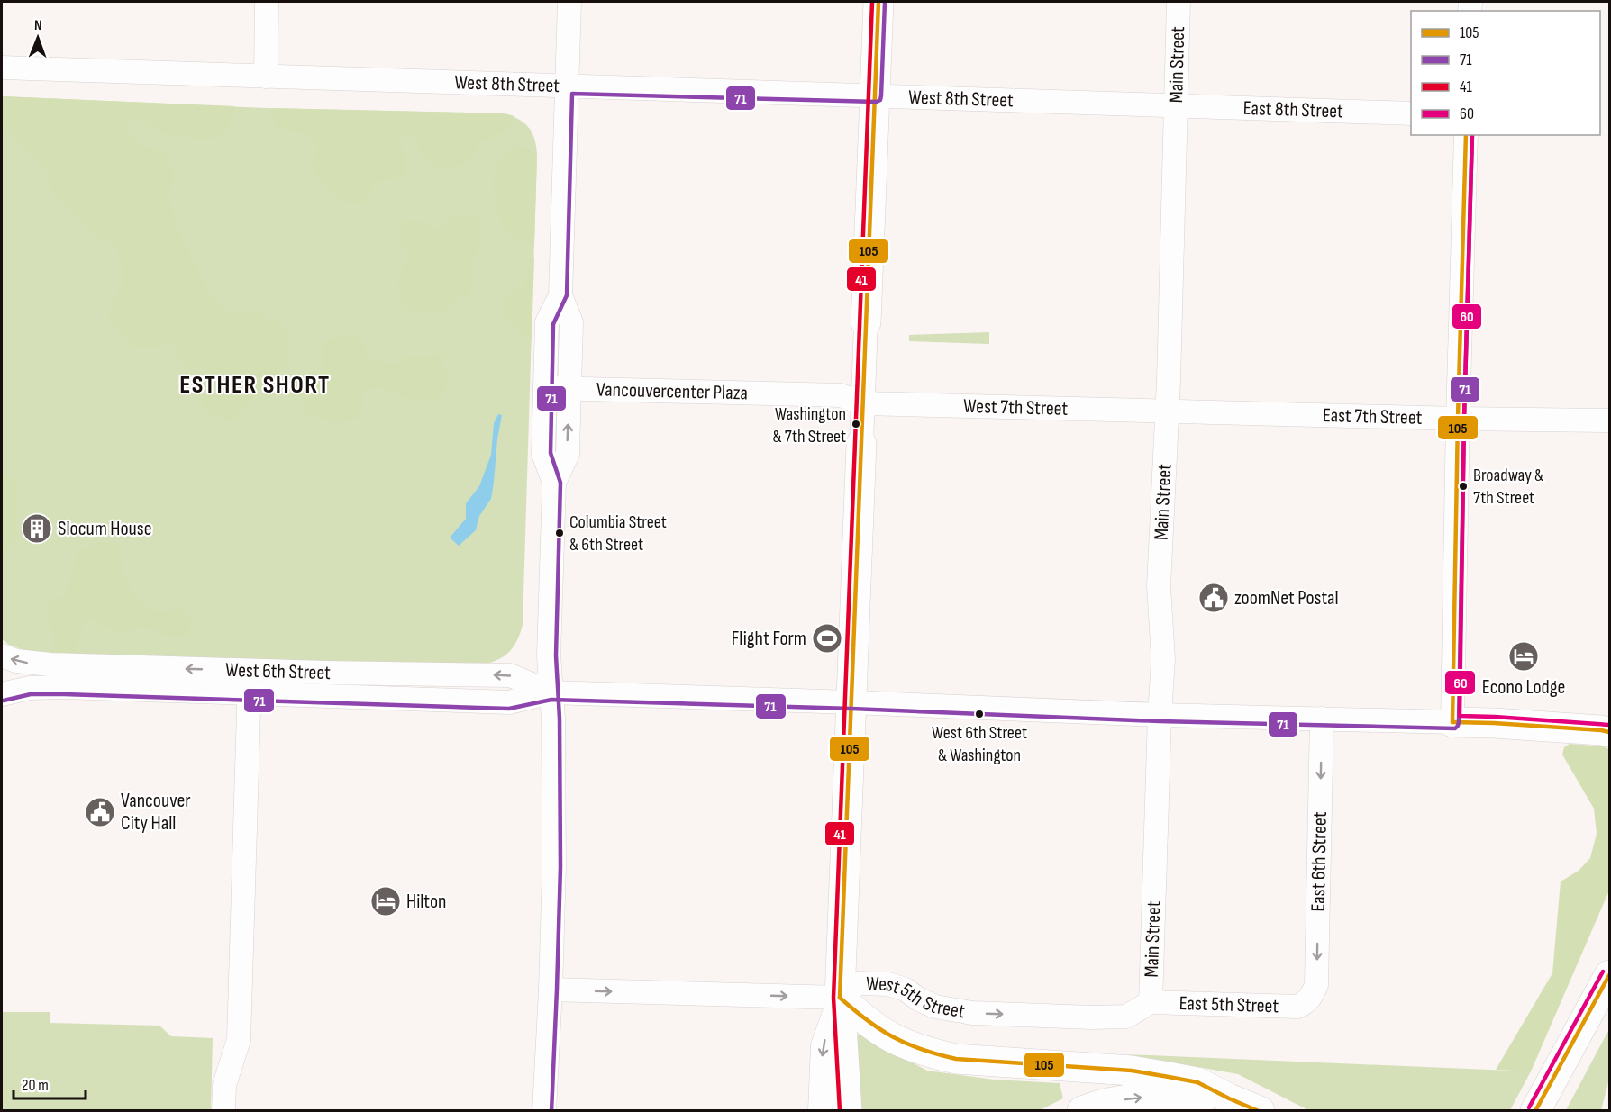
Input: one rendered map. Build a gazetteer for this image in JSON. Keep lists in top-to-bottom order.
{
  "streets": {
    "street": [
      "Main Street",
      "West 8th Street",
      "East 8th Street",
      "Vancouvercenter Plaza",
      "West 7th Street",
      "East 7th Street",
      "West 6th Street",
      "East 6th Street",
      "West 5th Street",
      "East 5th Street"
    ]
  },
  "crossings": [
    ["Main Street", "West 8th Street"],
    ["Main Street", "East 8th Street"],
    ["Main Street", "West 7th Street"],
    ["Main Street", "East 7th Street"],
    ["Main Street", "West 6th Street"],
    ["Main Street", "West 5th Street"],
    ["Main Street", "East 5th Street"],
    ["West 8th Street", "East 8th Street"],
    ["Vancouvercenter Plaza", "West 7th Street"],
    ["West 7th Street", "East 7th Street"],
    ["East 6th Street", "East 5th Street"],
    ["West 5th Street", "East 5th Street"]
  ],
  "one_way": ["East 6th Street", "West 5th Street"],
  "districts": ["ESTHER SHORT"],
  "places": {
    "other": [
      "Washington & 7th Street",
      "Broadway & 7th Street",
      "Columbia Street & 6th Street",
      "West 6th Street & Washington"
    ],
    "building": ["Slocum House"],
    "public building": ["zoomNet Postal", "Vancouver City Hall"],
    "sports": ["Flight Form"],
    "hotel": ["Econo Lodge", "Hilton"]
  },
  "lines": [
    "transit line 105",
    "transit line 71",
    "transit line 41",
    "transit line 60"
  ],
  "legend": [
    "105",
    "71",
    "41",
    "60"
  ],
  "scale_bar": "20 m",
  "north": "top"
}
